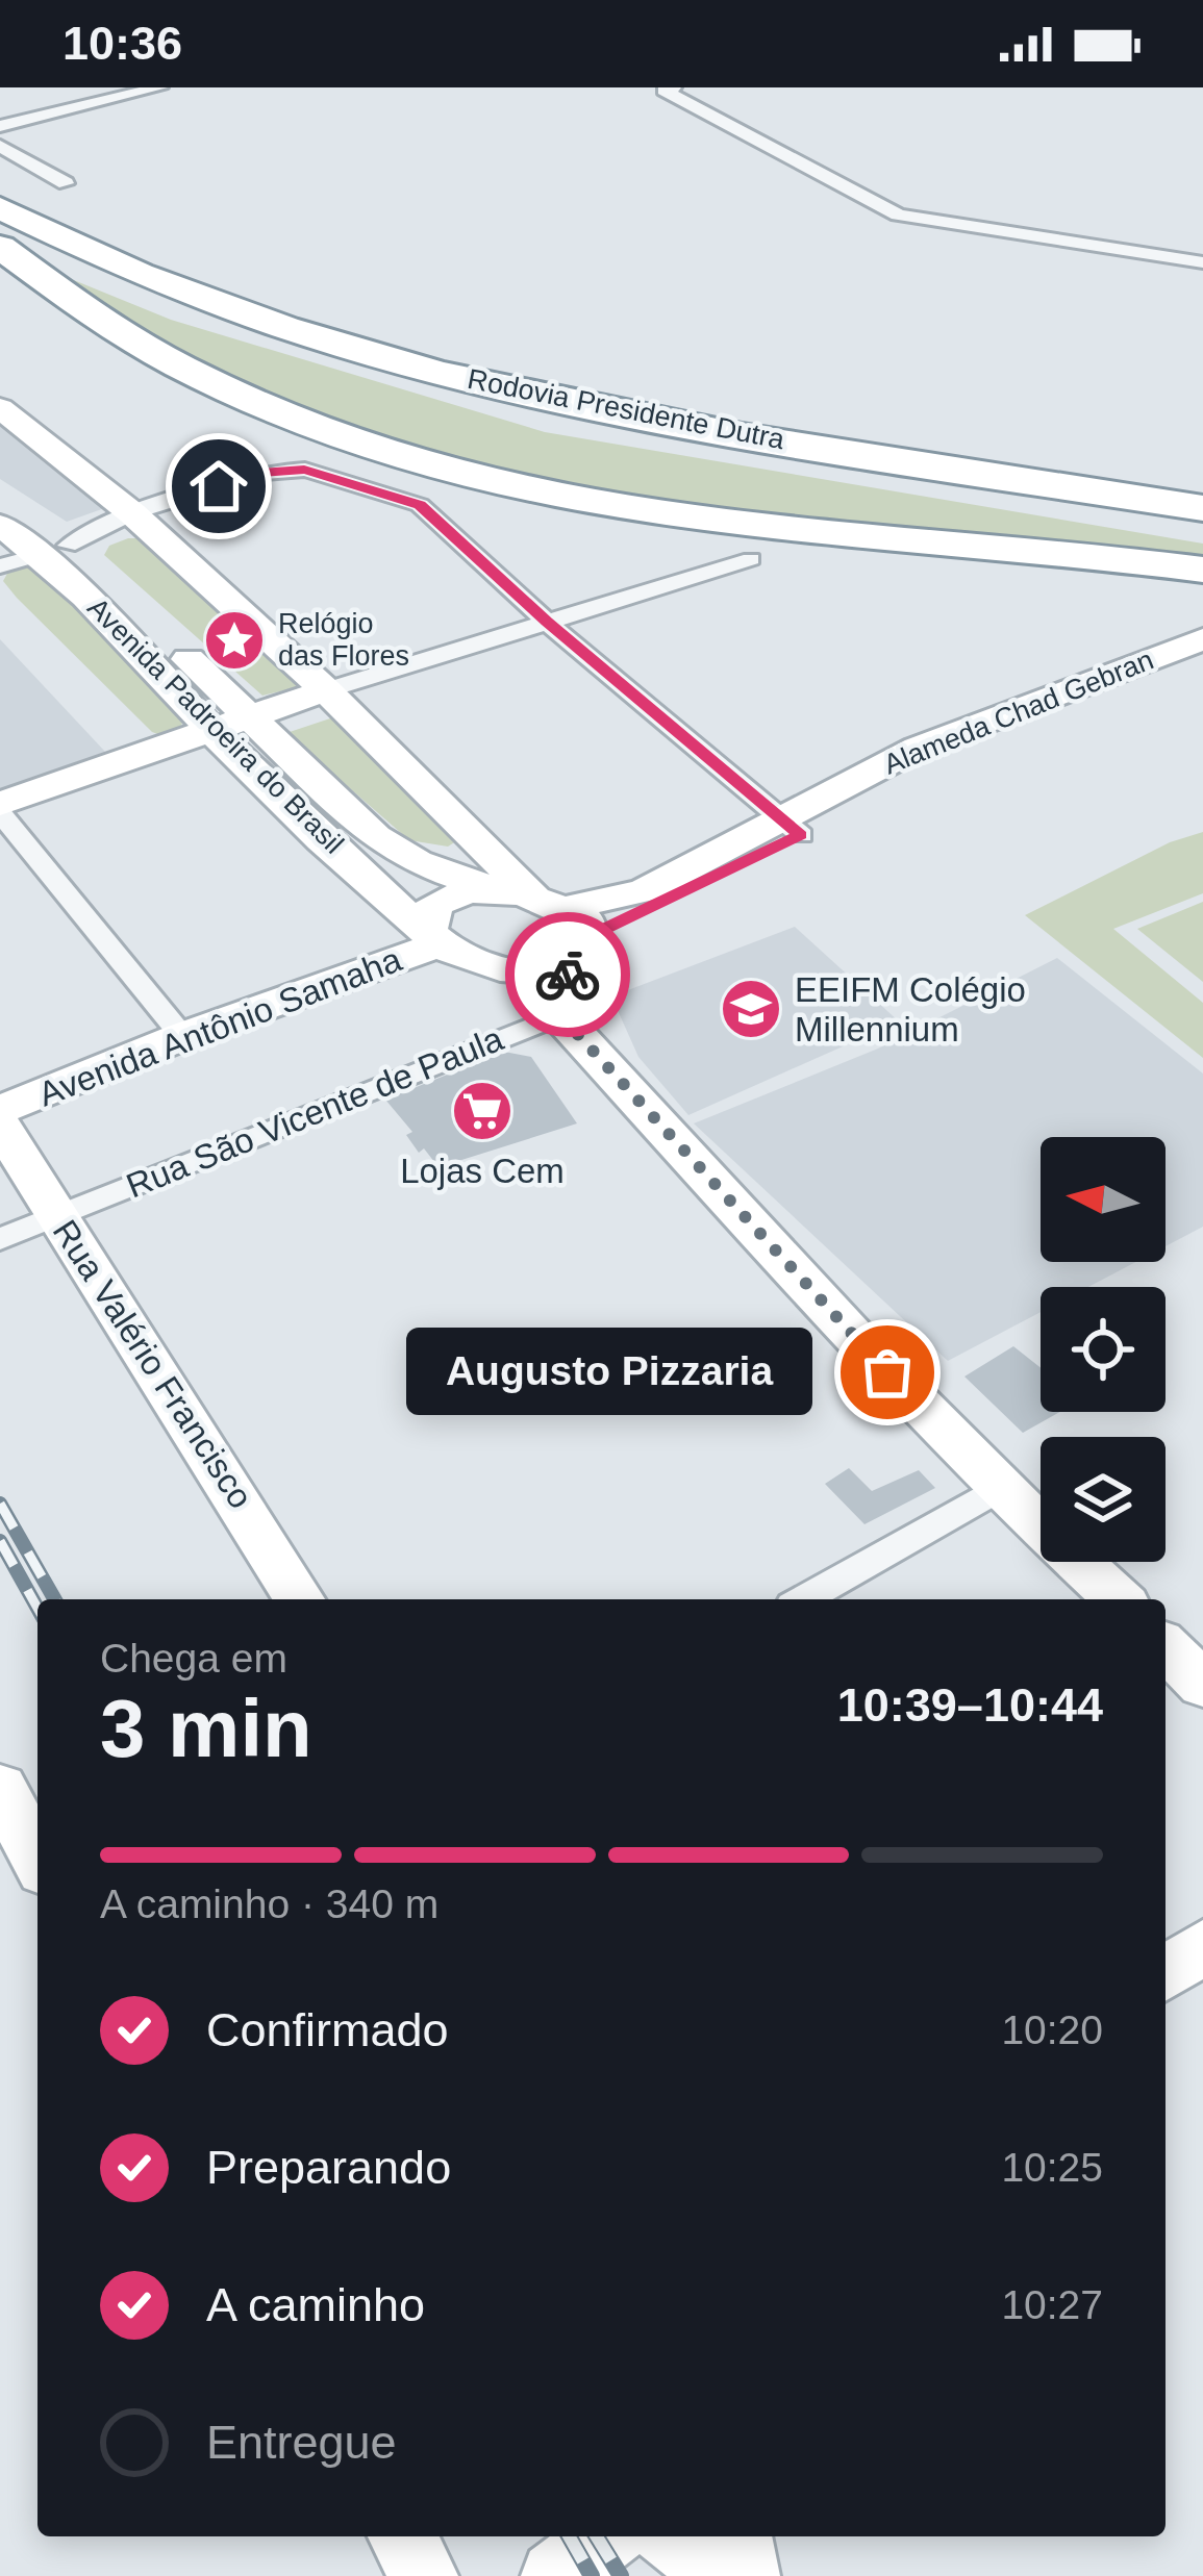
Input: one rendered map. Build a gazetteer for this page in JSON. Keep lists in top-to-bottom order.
{
  "streets": {
    "highway": ["Rodovia Presidente Dutra"],
    "main road": [
      "Alameda Chad Gebran",
      "Avenida Padroeira do Brasil",
      "Avenida Antônio Samaha",
      "Rua Valério Francisco"
    ],
    "street": ["Rua São Vicente de Paula"]
  },
  "crossings": [
    ["Alameda Chad Gebran", "Avenida Padroeira do Brasil"],
    ["Avenida Padroeira do Brasil", "Avenida Antônio Samaha"],
    ["Rua São Vicente de Paula", "Rua Valério Francisco"]
  ],
  "places": {
    "place": ["Relógio das Flores"],
    "school or university": ["EEIFM Colégio Millennium"],
    "supermarket": ["Lojas Cem"],
    "other": ["Augusto Pizzaria"]
  },
  "north": "left",
  "page": {
    "status": "10:36",
    "bubble": "Augusto Pizzaria",
    "heading": ["3 min", "Chega em", "10:39–10:44"],
    "bar": "A caminho · 340 m",
    "list": [
      ["Confirmado", "10:20"],
      ["Preparando", "10:25"],
      ["A caminho", "10:27"],
      "Entregue"
    ]
  }
}
